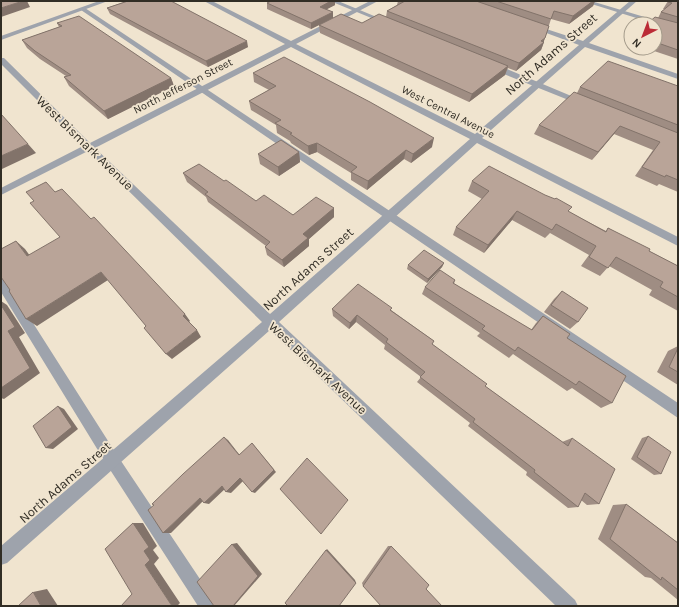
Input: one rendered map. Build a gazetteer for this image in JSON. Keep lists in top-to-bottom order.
{
  "streets": {
    "street": [
      "North Adams Street",
      "North Jefferson Street",
      "West Central Avenue",
      "West Bismark Avenue"
    ]
  },
  "crossings": [
    ["North Adams Street", "West Central Avenue"],
    ["North Adams Street", "West Bismark Avenue"],
    ["North Jefferson Street", "West Central Avenue"],
    ["North Jefferson Street", "West Bismark Avenue"]
  ],
  "north": "bottom left"
}
